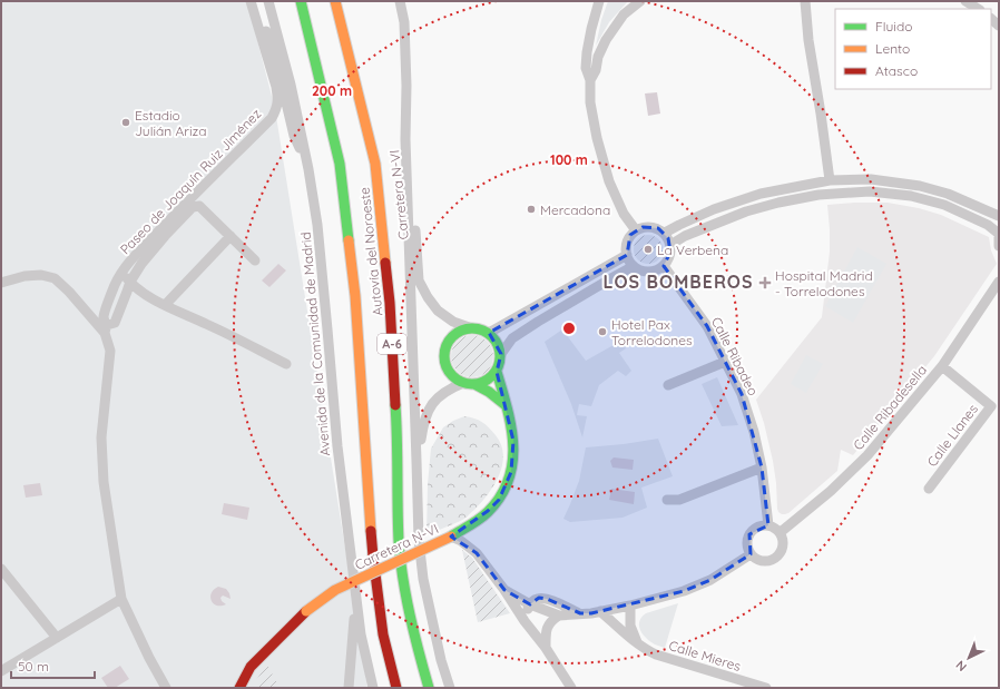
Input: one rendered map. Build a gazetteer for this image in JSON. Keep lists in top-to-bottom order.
{
  "streets": {
    "main road": ["Carretera N-VI", "Autovía del Noroeste", "A-6"],
    "street": [
      "Paseo de Joaquín Ruiz Jiménez",
      "Avenida de la Comunidad de Madrid",
      "Calle Ribadeo",
      "Calle Ribadesella",
      "Calle Llanes",
      "Calle Mieres"
    ]
  },
  "crossings": [
    ["Calle Ribadeo", "Calle Ribadesella"],
    ["Calle Ribadesella", "Calle Llanes"]
  ],
  "districts": ["LOS BOMBEROS"],
  "places": {
    "other": [
      "Estadio Julián Ariza",
      "Mercadona",
      "La Verbena",
      "Hotel Pax Torrelodones"
    ],
    "health": ["Hospital Madrid - Torrelodones"]
  },
  "legend": ["Fluido", "Lento", "Atasco"],
  "scale_bar": "50 m",
  "north": "bottom left",
  "rings": ["200 m", "100 m"]
}
